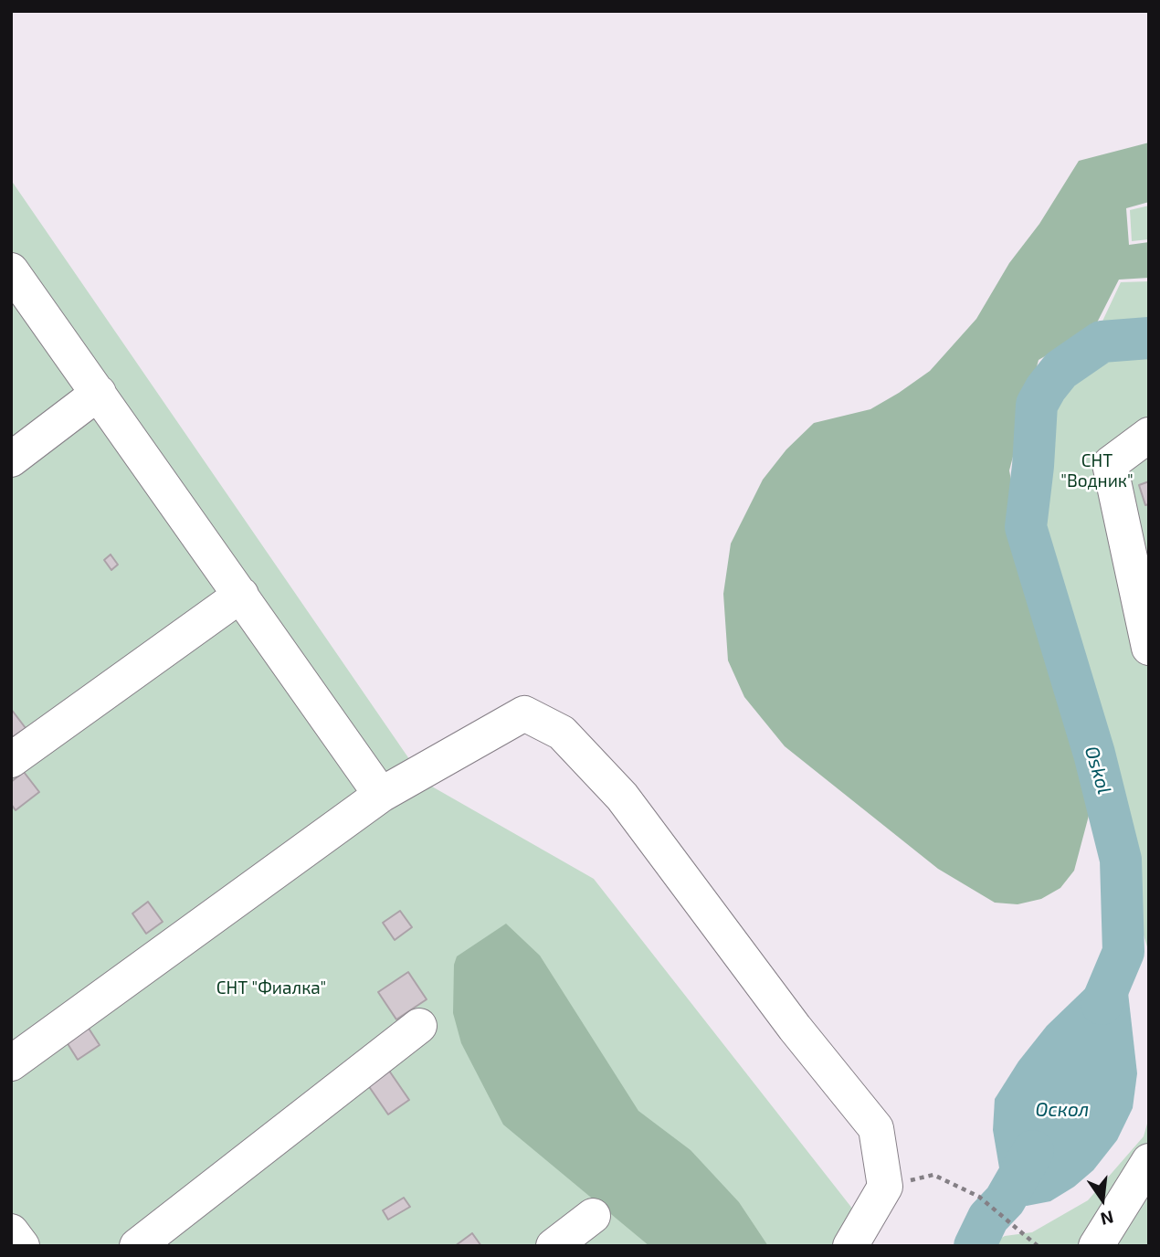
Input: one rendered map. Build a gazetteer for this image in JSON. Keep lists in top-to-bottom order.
{
  "water": ["Oskol", "Оскол"],
  "parks": ["СНТ \"Водник\"", "СНТ \"Фиалка\""],
  "north": "bottom"
}
